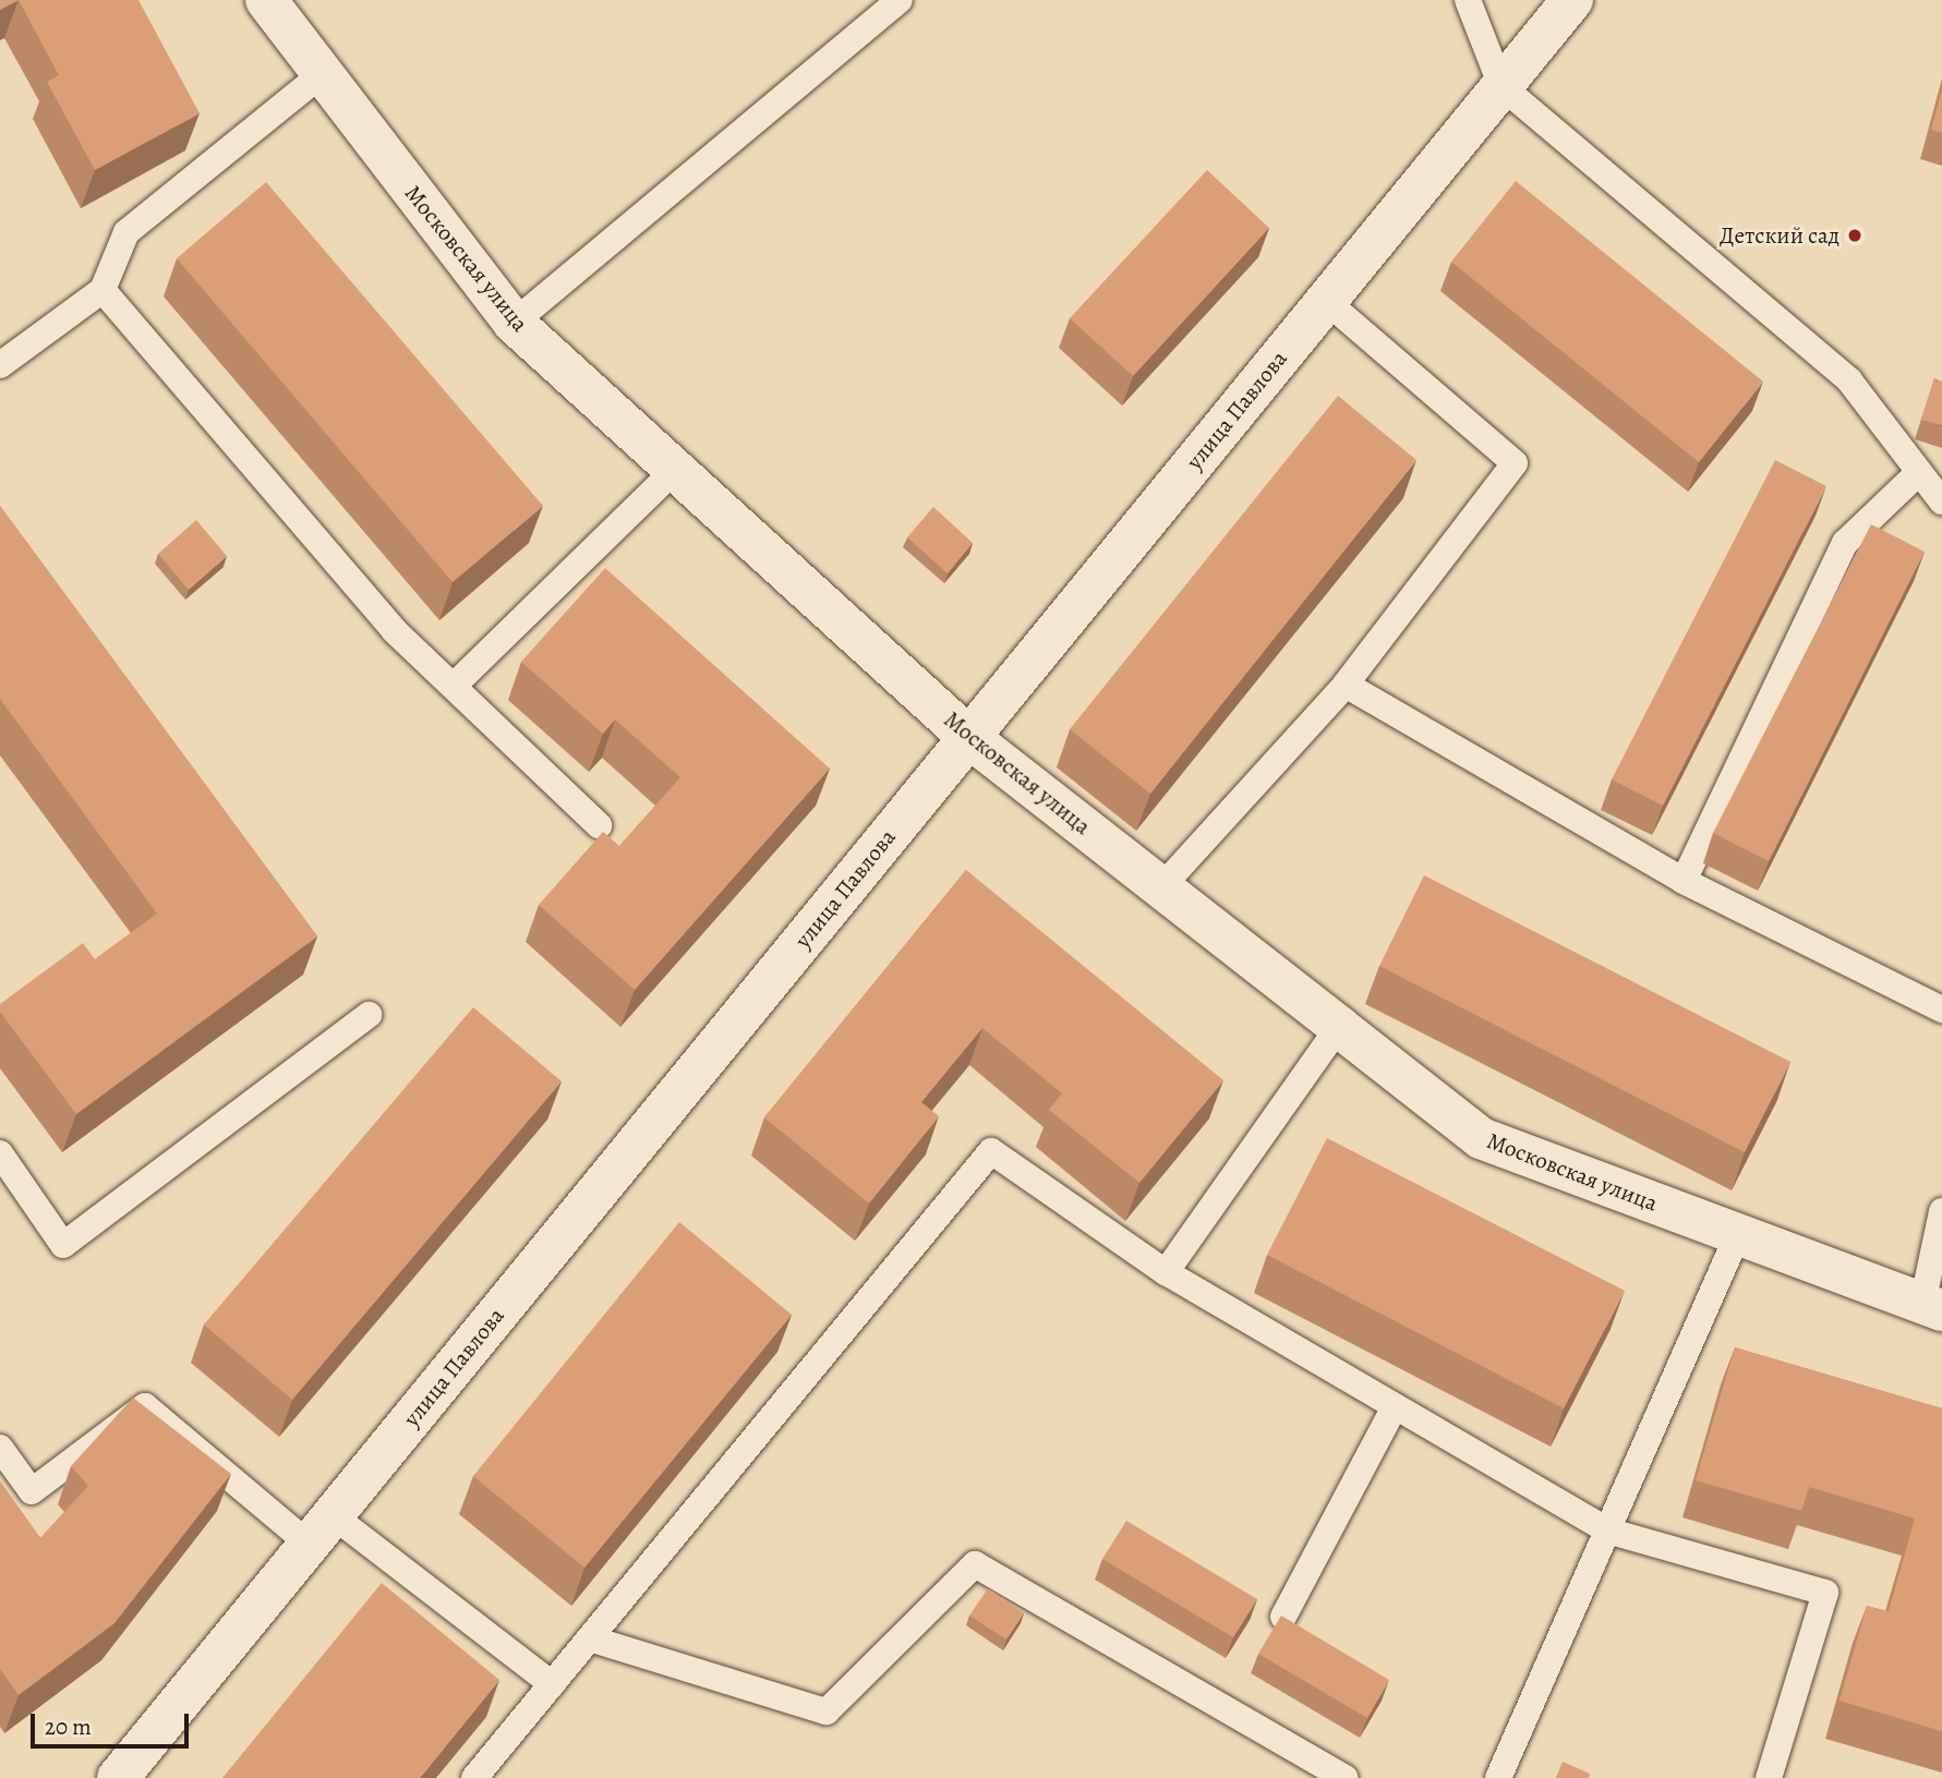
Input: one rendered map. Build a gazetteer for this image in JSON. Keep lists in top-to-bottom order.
{
  "streets": {
    "street": ["Московская улица", "улица Павлова"]
  },
  "crossings": [
    ["Московская улица", "улица Павлова"]
  ],
  "places": ["Детский сад"],
  "scale_bar": "20 m"
}
